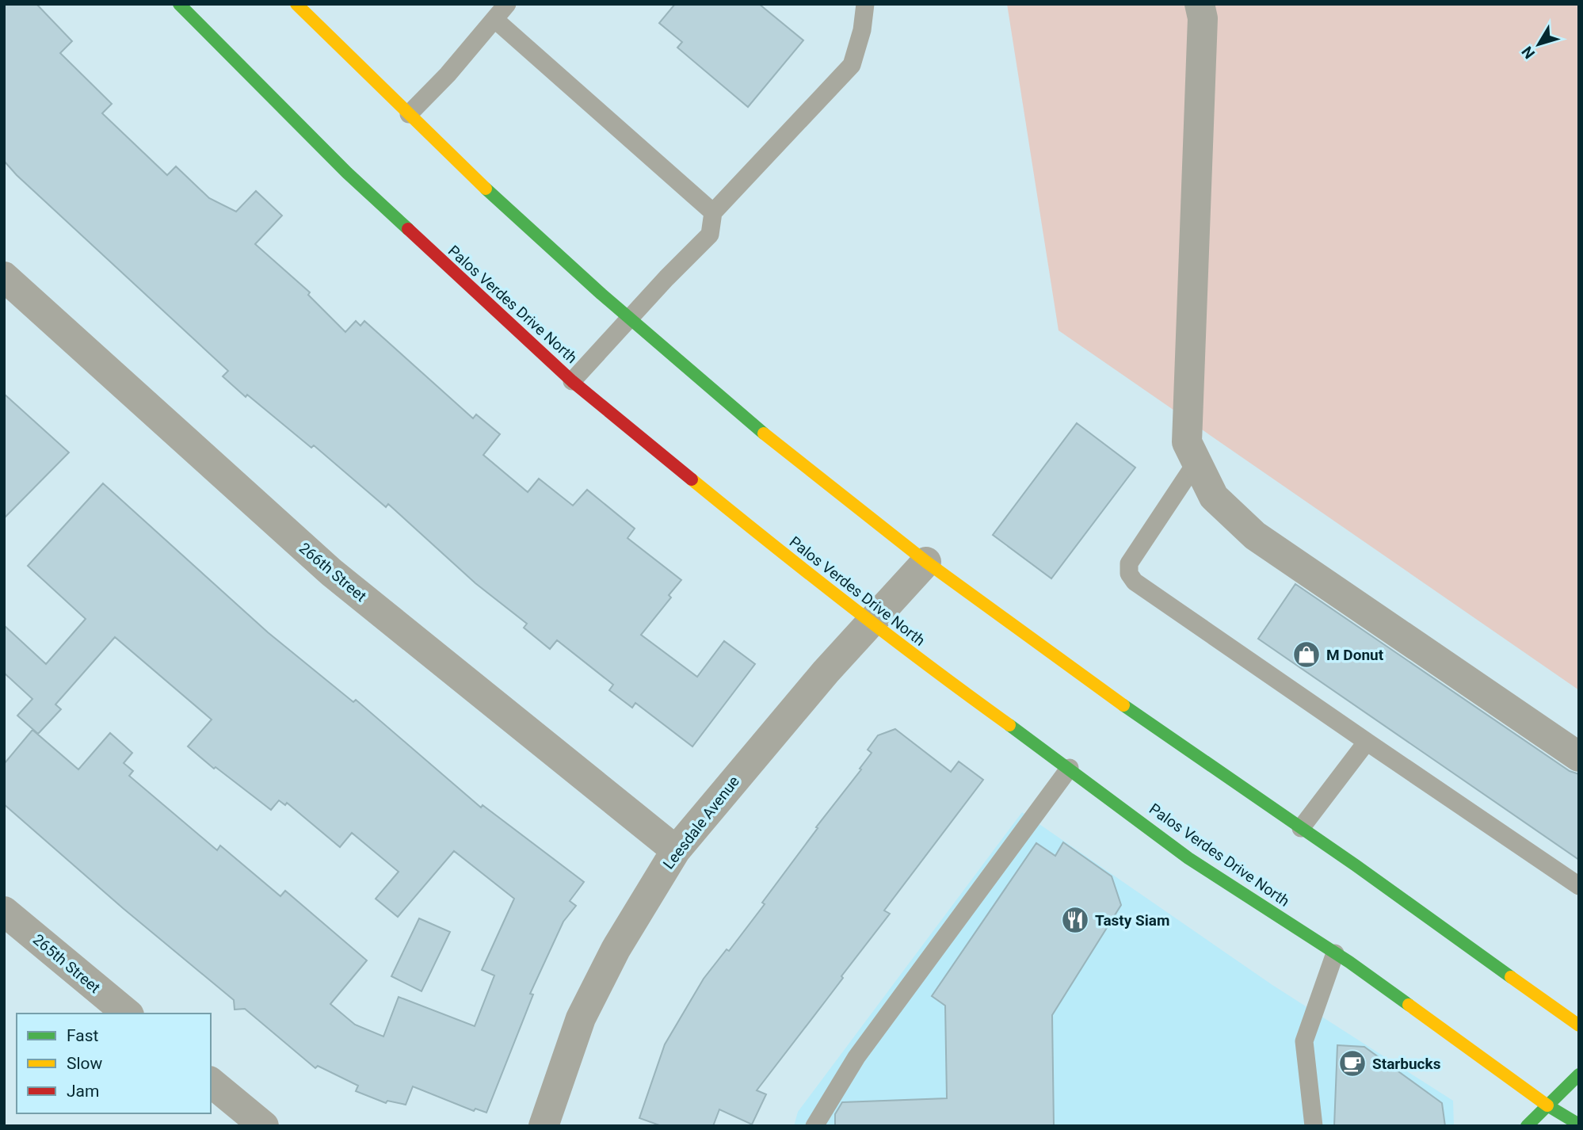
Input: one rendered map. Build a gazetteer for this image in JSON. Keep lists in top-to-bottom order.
{
  "streets": {
    "main road": ["Palos Verdes Drive North"],
    "street": ["266th Street", "Leesdale Avenue", "265th Street"]
  },
  "crossings": [
    ["Palos Verdes Drive North", "Leesdale Avenue"],
    ["266th Street", "Leesdale Avenue"]
  ],
  "places": {
    "shop": ["M Donut"],
    "restaurant": ["Tasty Siam"],
    "cafe": ["Starbucks"]
  },
  "legend": ["Fast", "Slow", "Jam"],
  "north": "bottom left"
}
